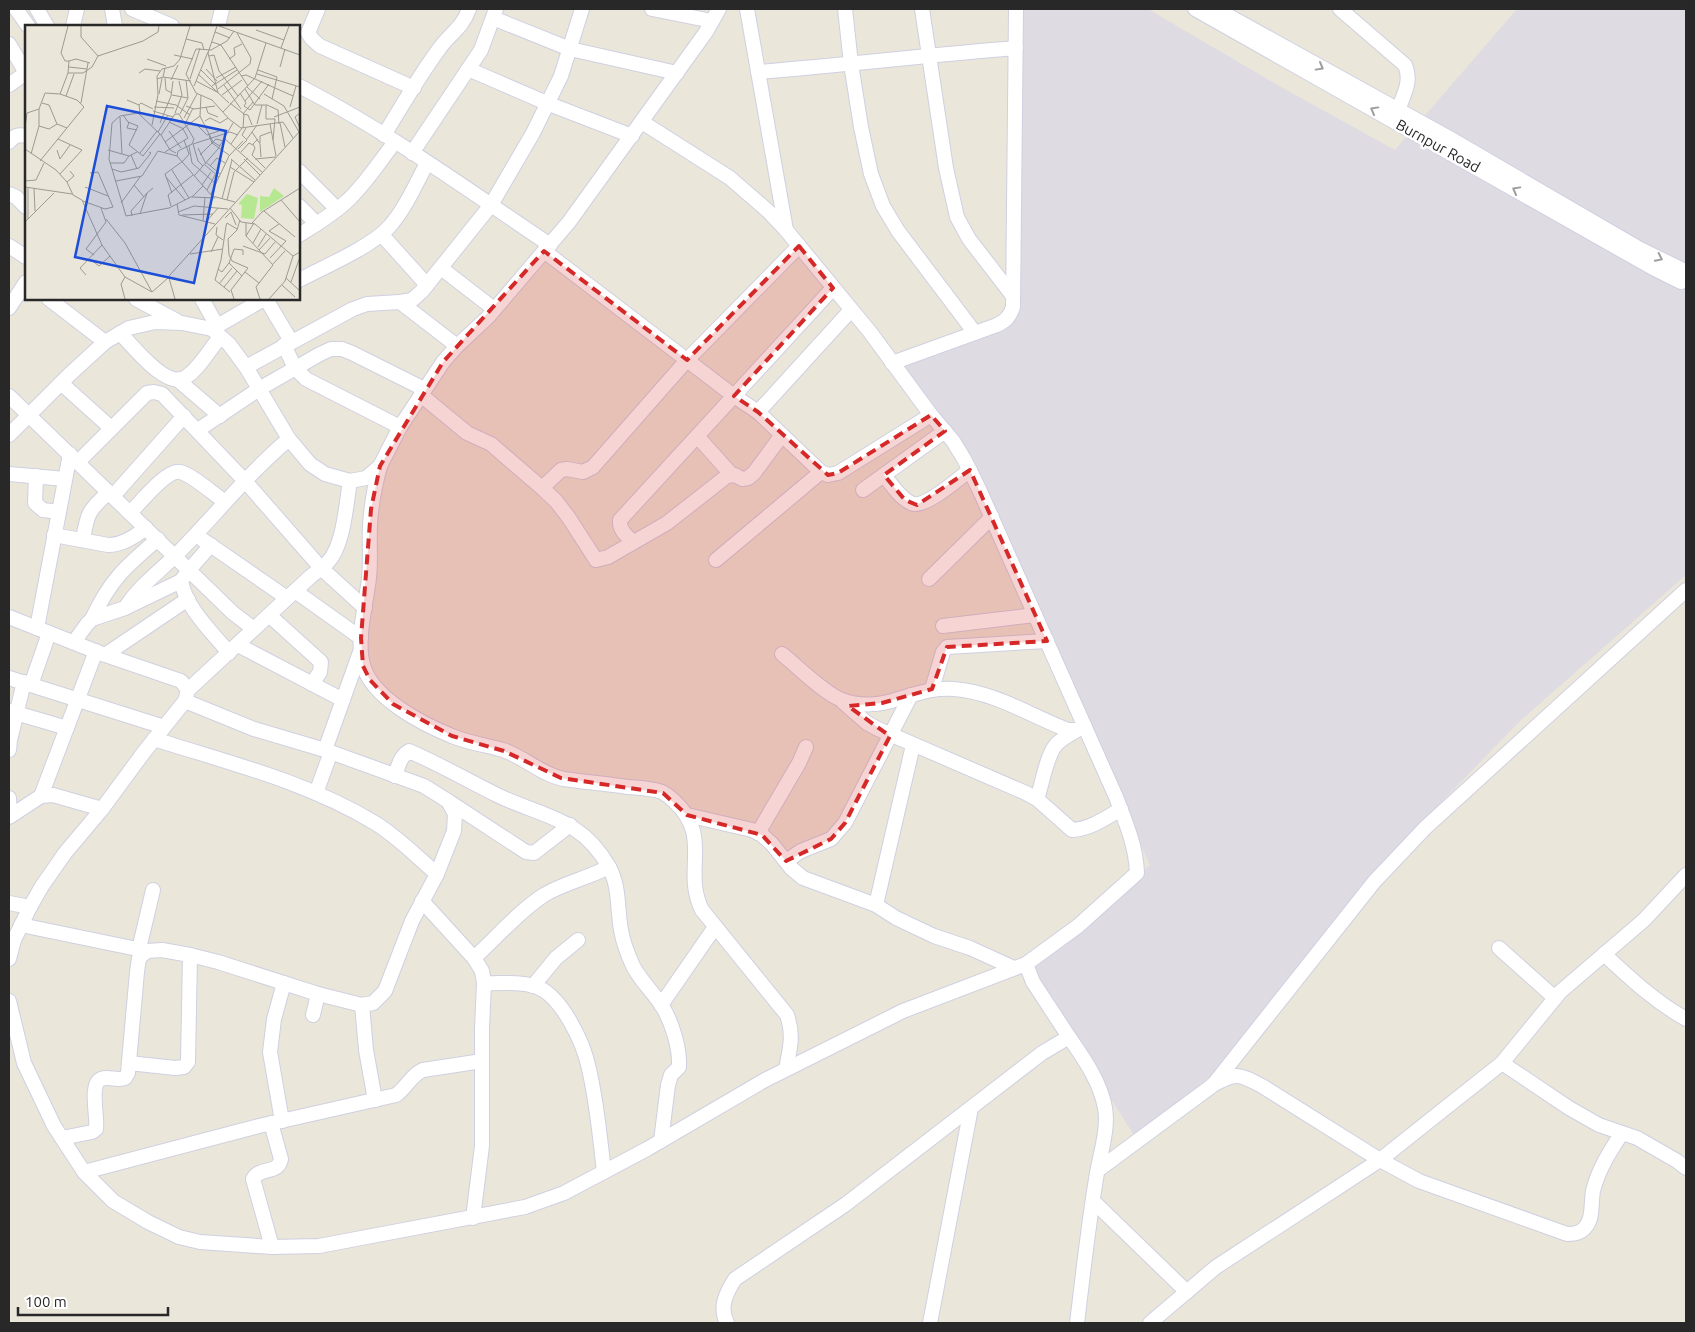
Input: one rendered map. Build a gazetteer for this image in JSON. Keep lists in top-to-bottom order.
{
  "streets": {
    "street": ["Burnpur Road"]
  },
  "scale_bar": "100 m"
}
